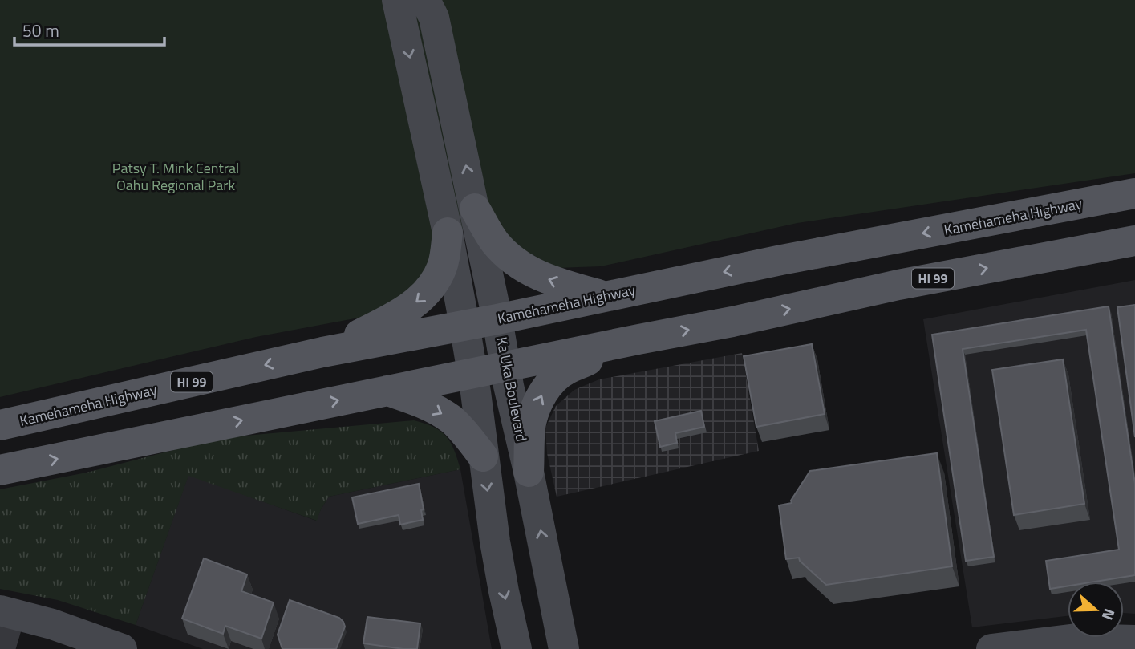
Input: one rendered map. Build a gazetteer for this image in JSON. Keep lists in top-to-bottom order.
{
  "streets": {
    "main road": ["Kamehameha Highway", "HI 99"],
    "street": ["Ka Uka Boulevard"]
  },
  "crossings": [
    ["Kamehameha Highway", "Ka Uka Boulevard"],
    ["HI 99", "Ka Uka Boulevard"]
  ],
  "parks": ["Patsy T. Mink Central Oahu Regional Park"],
  "scale_bar": "50 m",
  "north": "right"
}
